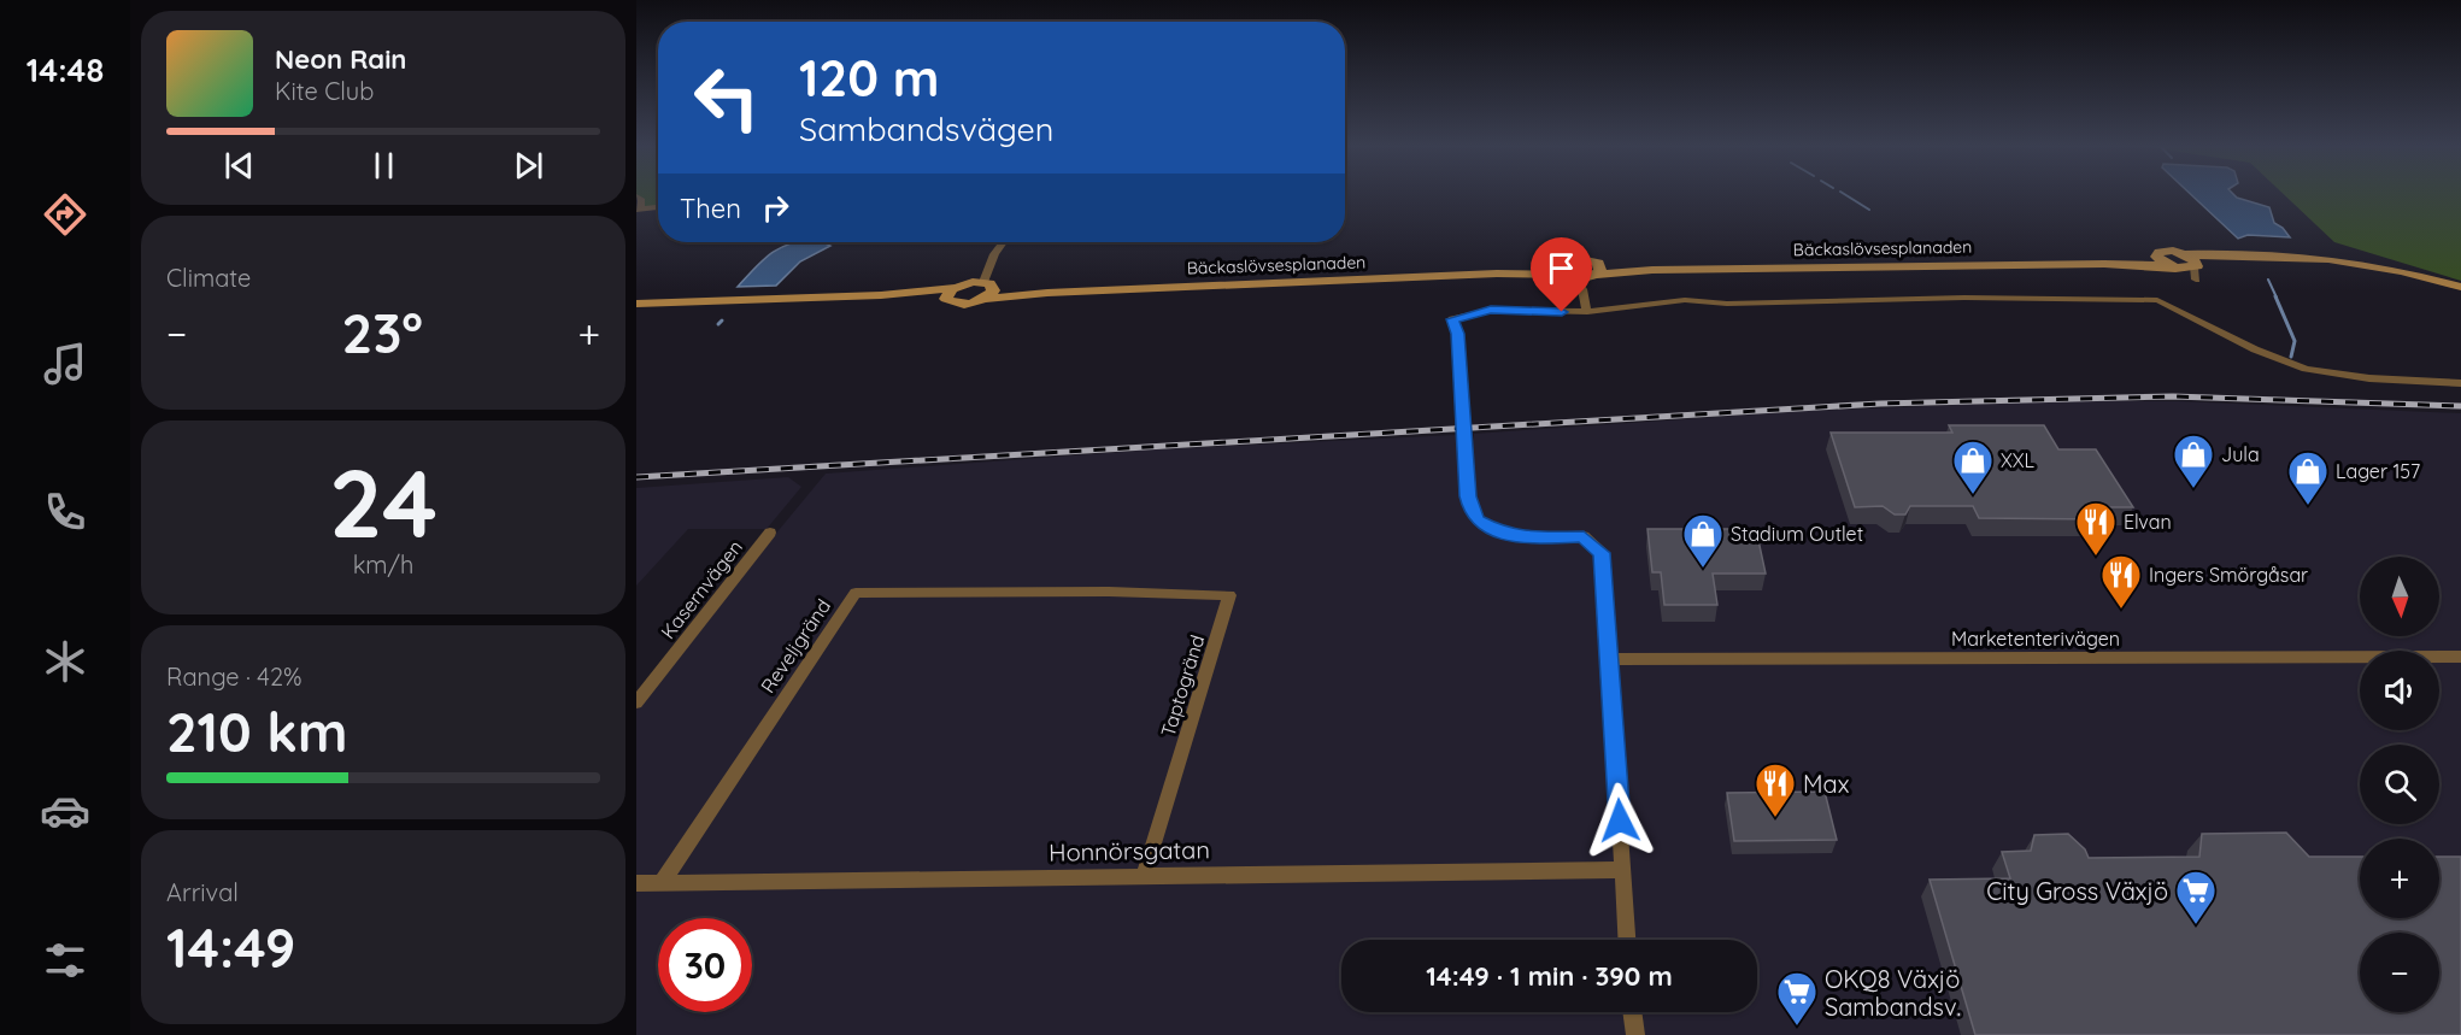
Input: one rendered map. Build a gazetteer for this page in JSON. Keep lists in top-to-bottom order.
{
  "streets": {
    "street": [
      "Bäckaslövsesplanaden",
      "Kasernvägen",
      "Marketenterivägen",
      "Reveljgränd",
      "Taptogränd",
      "Honnörsgatan"
    ]
  },
  "crossings": [
    ["Reveljgränd", "Taptogränd"],
    ["Reveljgränd", "Honnörsgatan"],
    ["Taptogränd", "Honnörsgatan"]
  ],
  "places": {
    "shop": [
      "Jula",
      "XXL",
      "Lager 157",
      "Stadium Outlet"
    ],
    "restaurant": ["Elvan", "Ingers Smörgåsar", "Max"],
    "supermarket": ["City Gross Växjö", "OKQ8 Växjö Sambandsv."]
  },
  "north": "bottom",
  "page": {
    "tabs": "14:48",
    "turn": ["120 m", "Sambandsvägen"],
    "song": ["Neon Rain", "Kite Club"],
    "then": "Then",
    "tile": [
      "Climate",
      ["24", "km/h"],
      ["Range · 42%", "210 km"],
      ["Arrival", "14:49"]
    ],
    "heat": ["−", "23°", "+"],
    "map_buttons": ["+", "−"],
    "limit": "30",
    "trip": "14:49 · 1 min · 390 m"
  }
}
